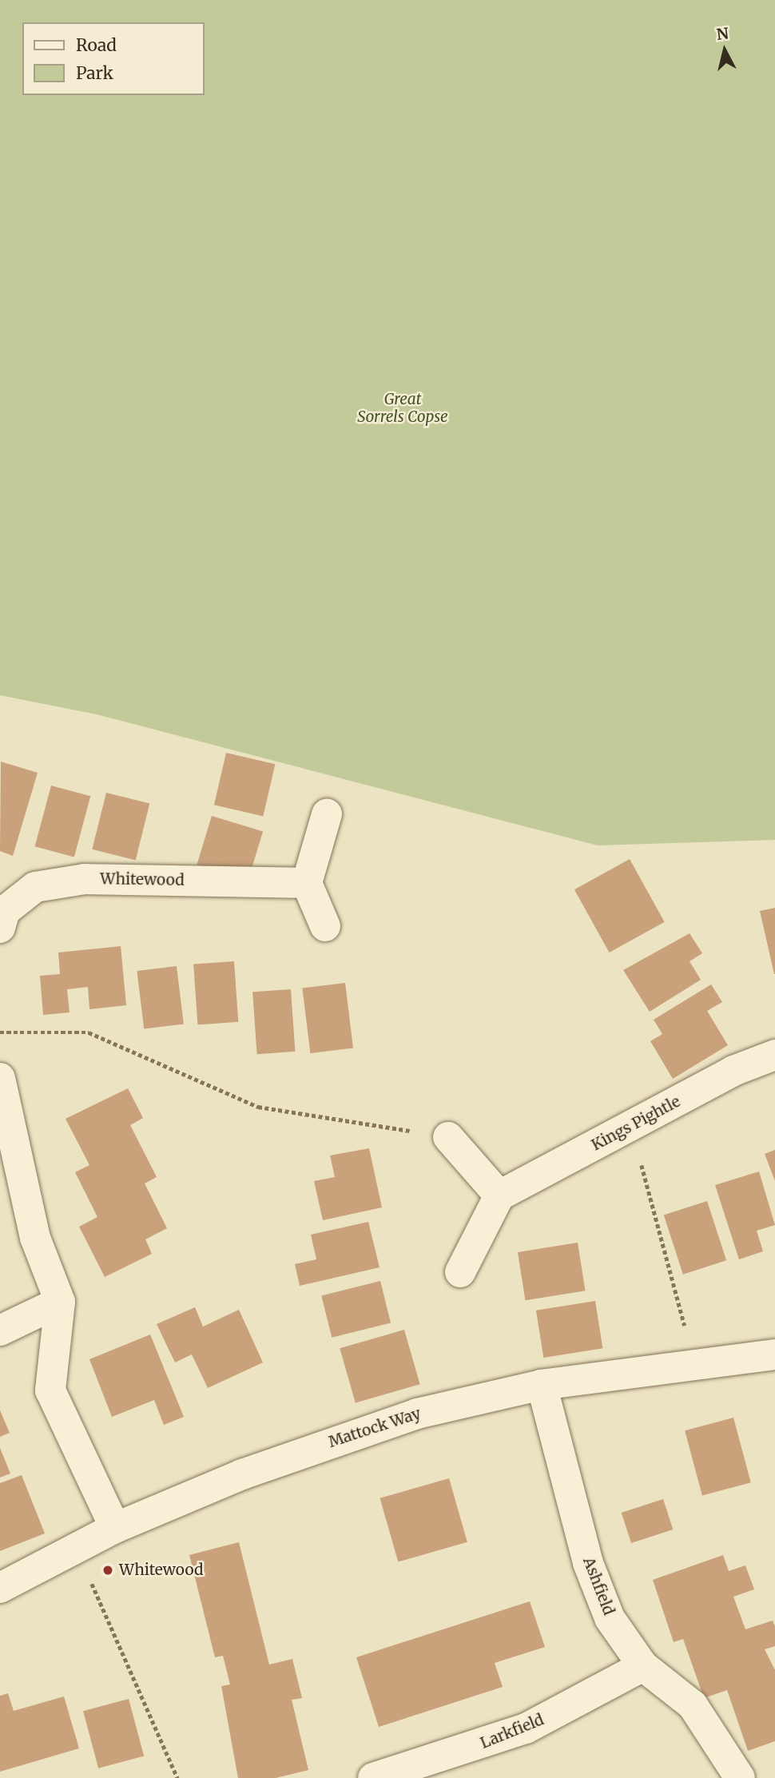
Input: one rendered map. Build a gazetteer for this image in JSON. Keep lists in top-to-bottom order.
{
  "streets": {
    "street": [
      "Whitewood",
      "Kings Pightle",
      "Mattock Way",
      "Ashfield",
      "Larkfield"
    ]
  },
  "crossings": [
    ["Mattock Way", "Ashfield"],
    ["Ashfield", "Larkfield"]
  ],
  "parks": ["Great Sorrels Copse"],
  "places": ["Whitewood"],
  "legend": ["Road", "Park"],
  "north": "top"
}
